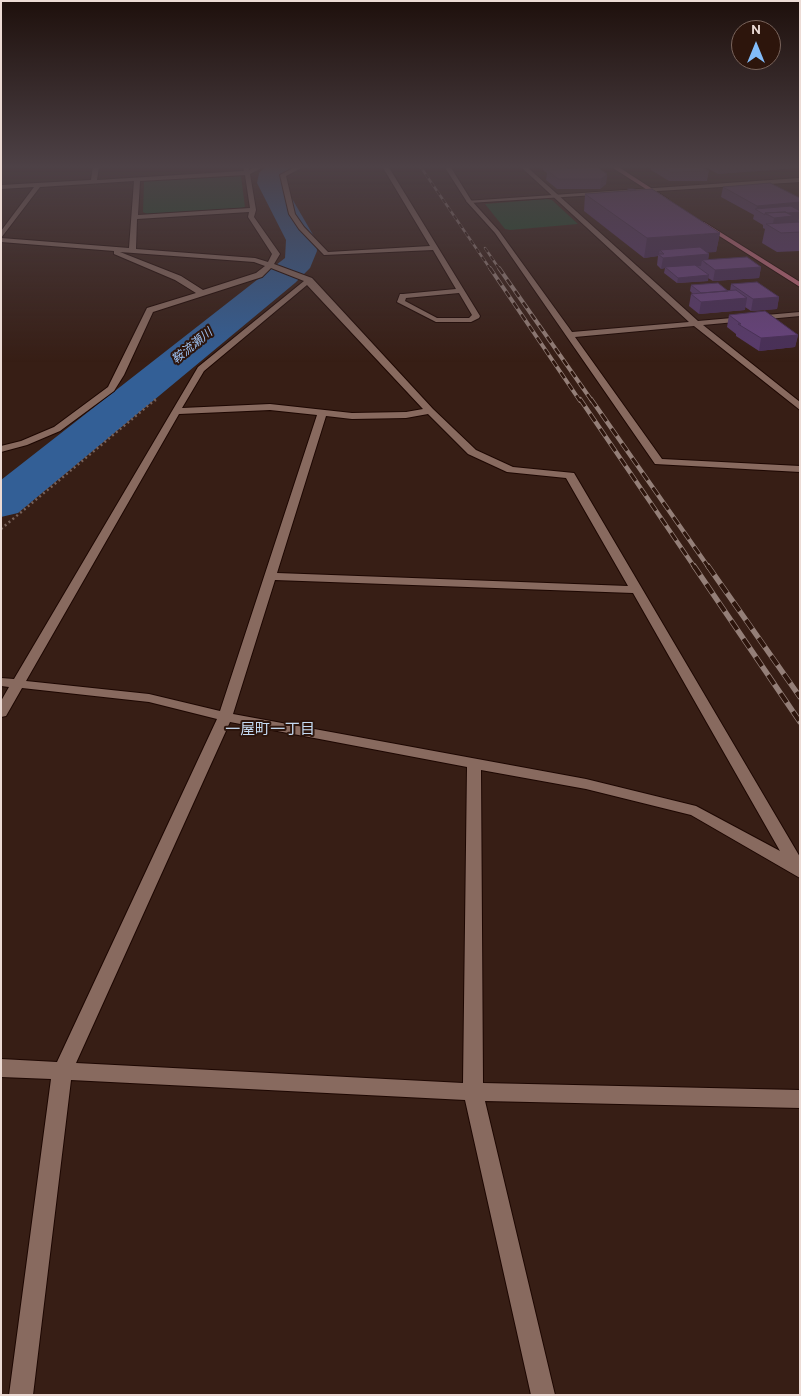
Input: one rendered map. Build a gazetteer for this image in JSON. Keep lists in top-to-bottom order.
{
  "districts": ["一屋町一丁目"],
  "water": ["鞍流瀬川"],
  "north": "top"
}
